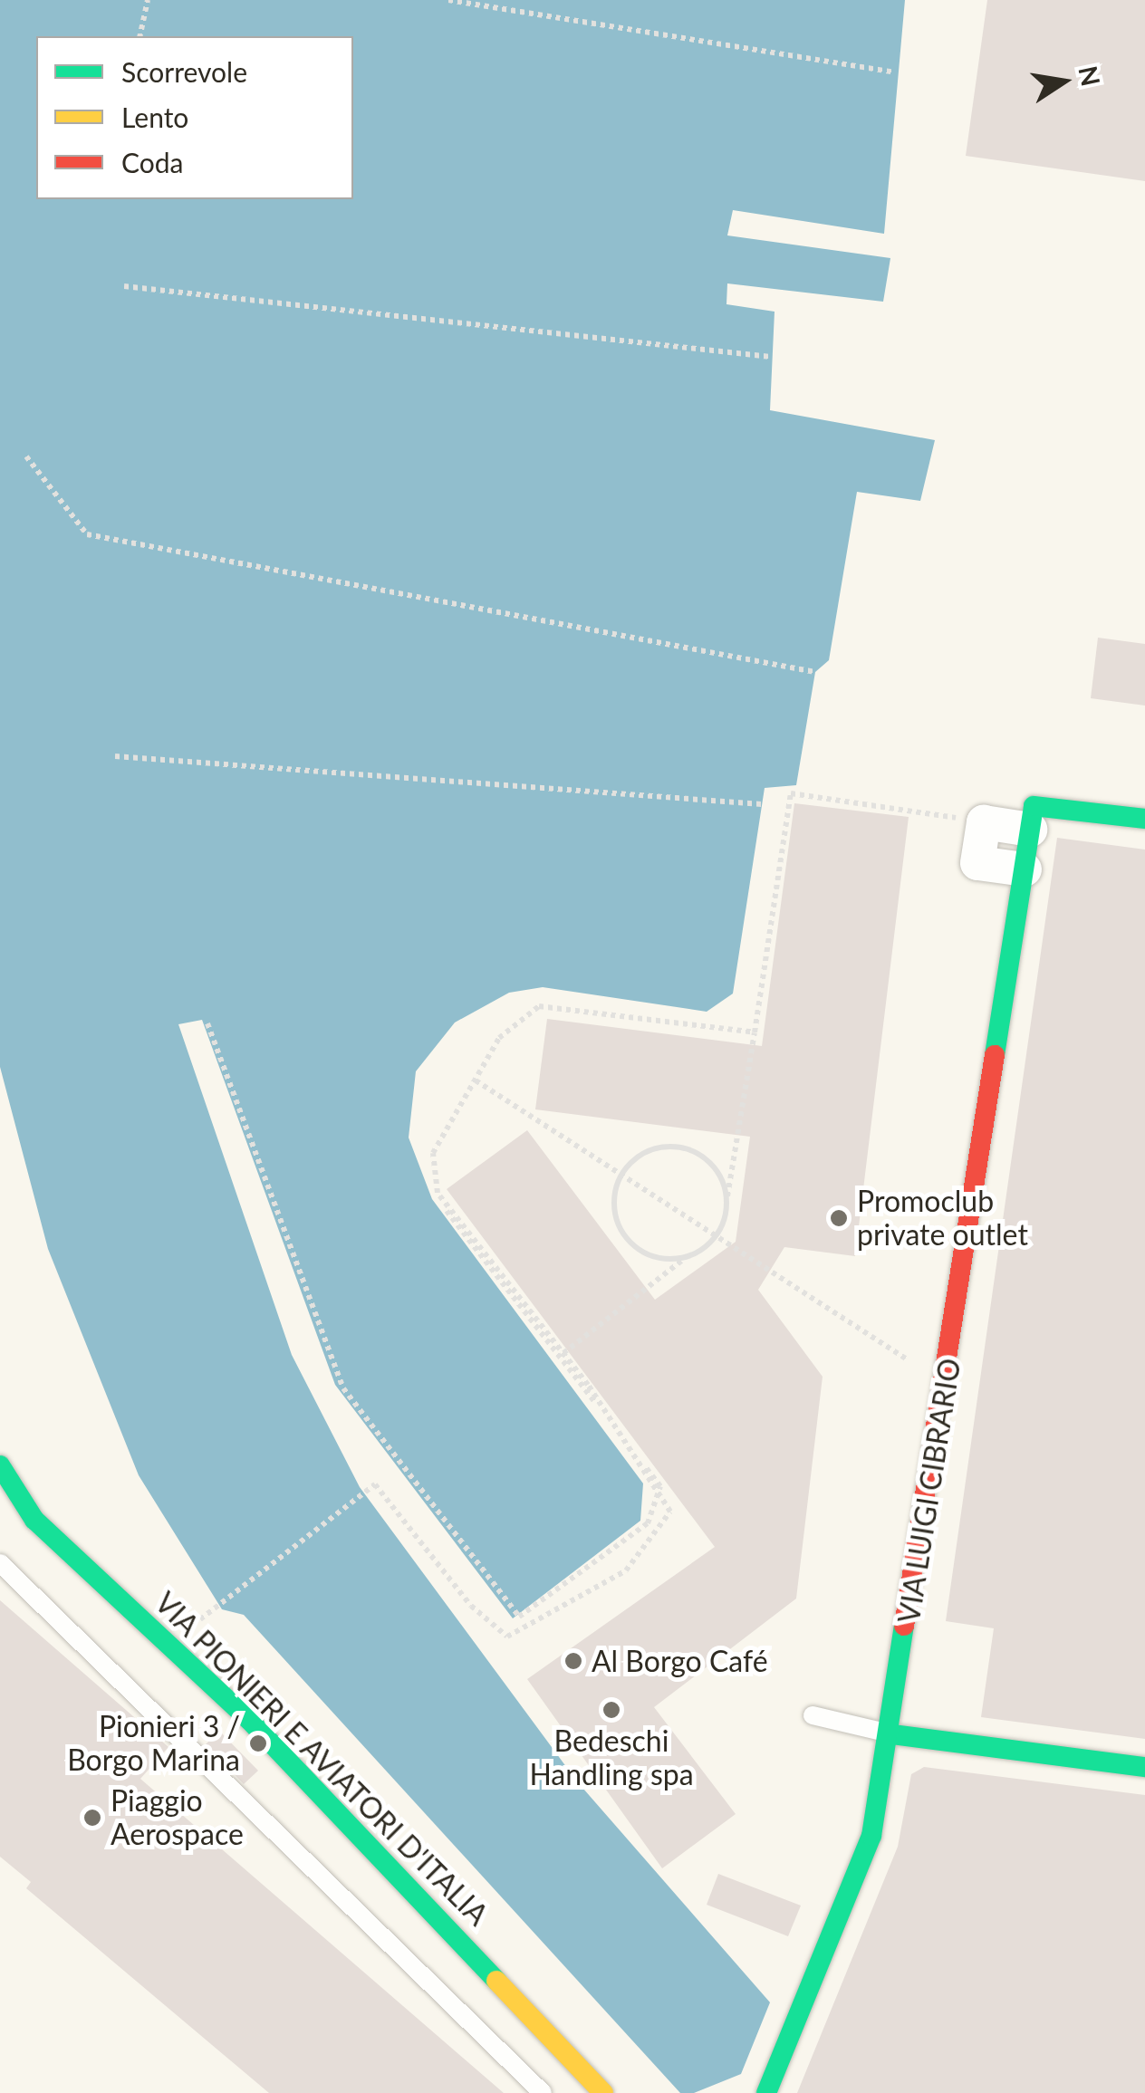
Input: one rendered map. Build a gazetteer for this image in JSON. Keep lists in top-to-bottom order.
{
  "streets": {
    "street": ["VIA LUIGI CIBRARIO", "VIA PIONIERI E AVIATORI D'ITALIA"]
  },
  "places": [
    "Promoclub private outlet",
    "Al Borgo Café",
    "Bedeschi Handling spa",
    "Pionieri 3 / Borgo Marina",
    "Piaggio Aerospace"
  ],
  "legend": ["Scorrevole", "Lento", "Coda"],
  "north": "right"
}
